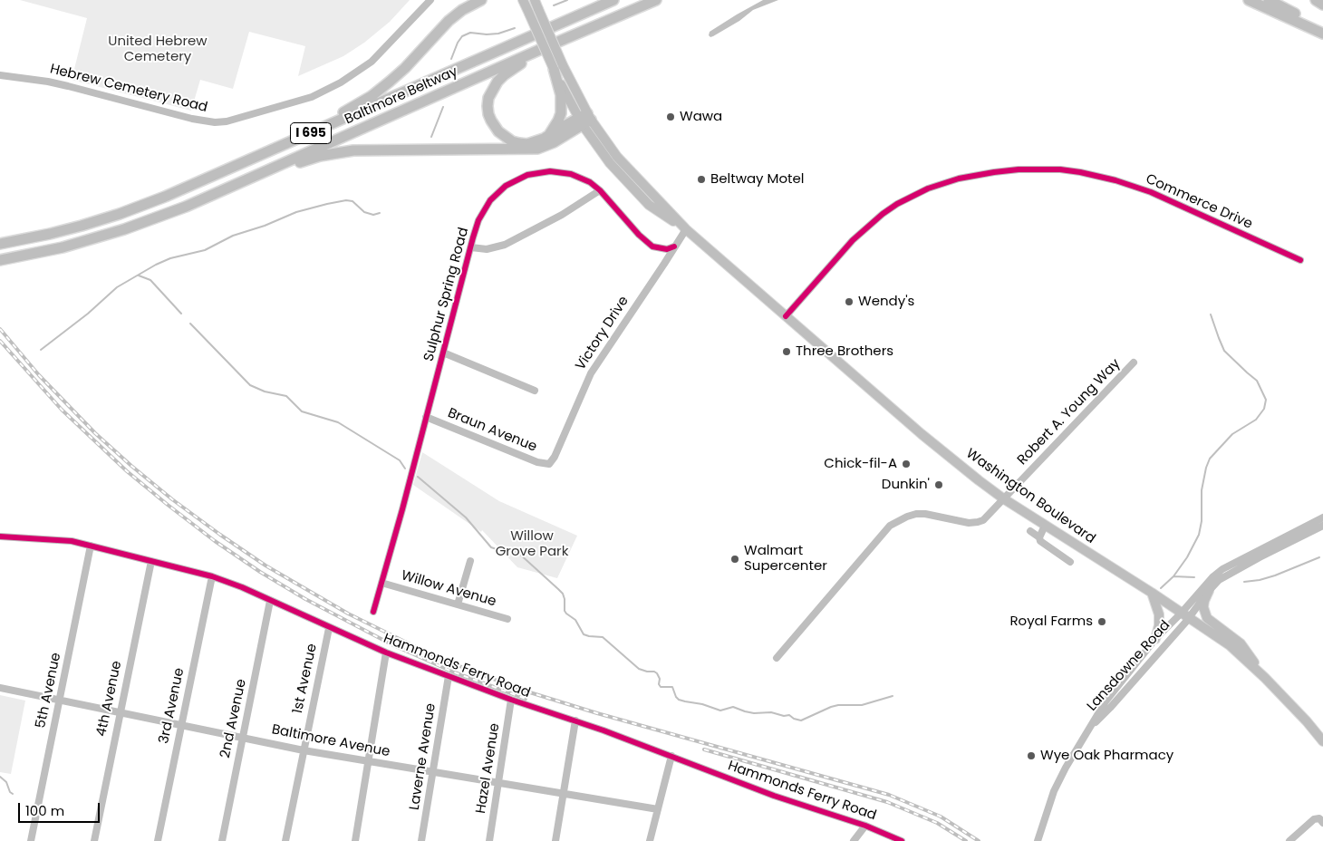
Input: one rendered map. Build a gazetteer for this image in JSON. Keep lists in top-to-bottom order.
{
  "streets": {
    "highway": ["Baltimore Beltway", "I 695"],
    "main road": ["Washington Boulevard"],
    "street": [
      "Hebrew Cemetery Road",
      "Commerce Drive",
      "Sulphur Spring Road",
      "Victory Drive",
      "Robert A. Young Way",
      "Braun Avenue",
      "Willow Avenue",
      "Hammonds Ferry Road",
      "Lansdowne Road",
      "1st Avenue",
      "5th Avenue",
      "4th Avenue",
      "3rd Avenue",
      "2nd Avenue",
      "Baltimore Avenue",
      "Laverne Avenue",
      "Hazel Avenue"
    ]
  },
  "crossings": [
    ["Commerce Drive", "Washington Boulevard"],
    ["Sulphur Spring Road", "Victory Drive"],
    ["Sulphur Spring Road", "Braun Avenue"],
    ["Sulphur Spring Road", "Willow Avenue"],
    ["Victory Drive", "Braun Avenue"],
    ["Robert A. Young Way", "Washington Boulevard"],
    ["Washington Boulevard", "Lansdowne Road"],
    ["Hammonds Ferry Road", "1st Avenue"],
    ["Hammonds Ferry Road", "5th Avenue"],
    ["Hammonds Ferry Road", "4th Avenue"],
    ["Hammonds Ferry Road", "3rd Avenue"],
    ["Hammonds Ferry Road", "2nd Avenue"],
    ["Hammonds Ferry Road", "Laverne Avenue"],
    ["Hammonds Ferry Road", "Hazel Avenue"],
    ["1st Avenue", "Baltimore Avenue"],
    ["5th Avenue", "Baltimore Avenue"],
    ["4th Avenue", "Baltimore Avenue"],
    ["3rd Avenue", "Baltimore Avenue"],
    ["2nd Avenue", "Baltimore Avenue"],
    ["Baltimore Avenue", "Laverne Avenue"],
    ["Baltimore Avenue", "Hazel Avenue"]
  ],
  "parks": ["United Hebrew Cemetery", "Willow Grove Park"],
  "places": [
    "Wawa",
    "Beltway Motel",
    "Wendy's",
    "Three Brothers",
    "Chick-fil-A",
    "Dunkin'",
    "Walmart Supercenter",
    "Royal Farms",
    "Wye Oak Pharmacy"
  ],
  "scale_bar": "100 m"
}
